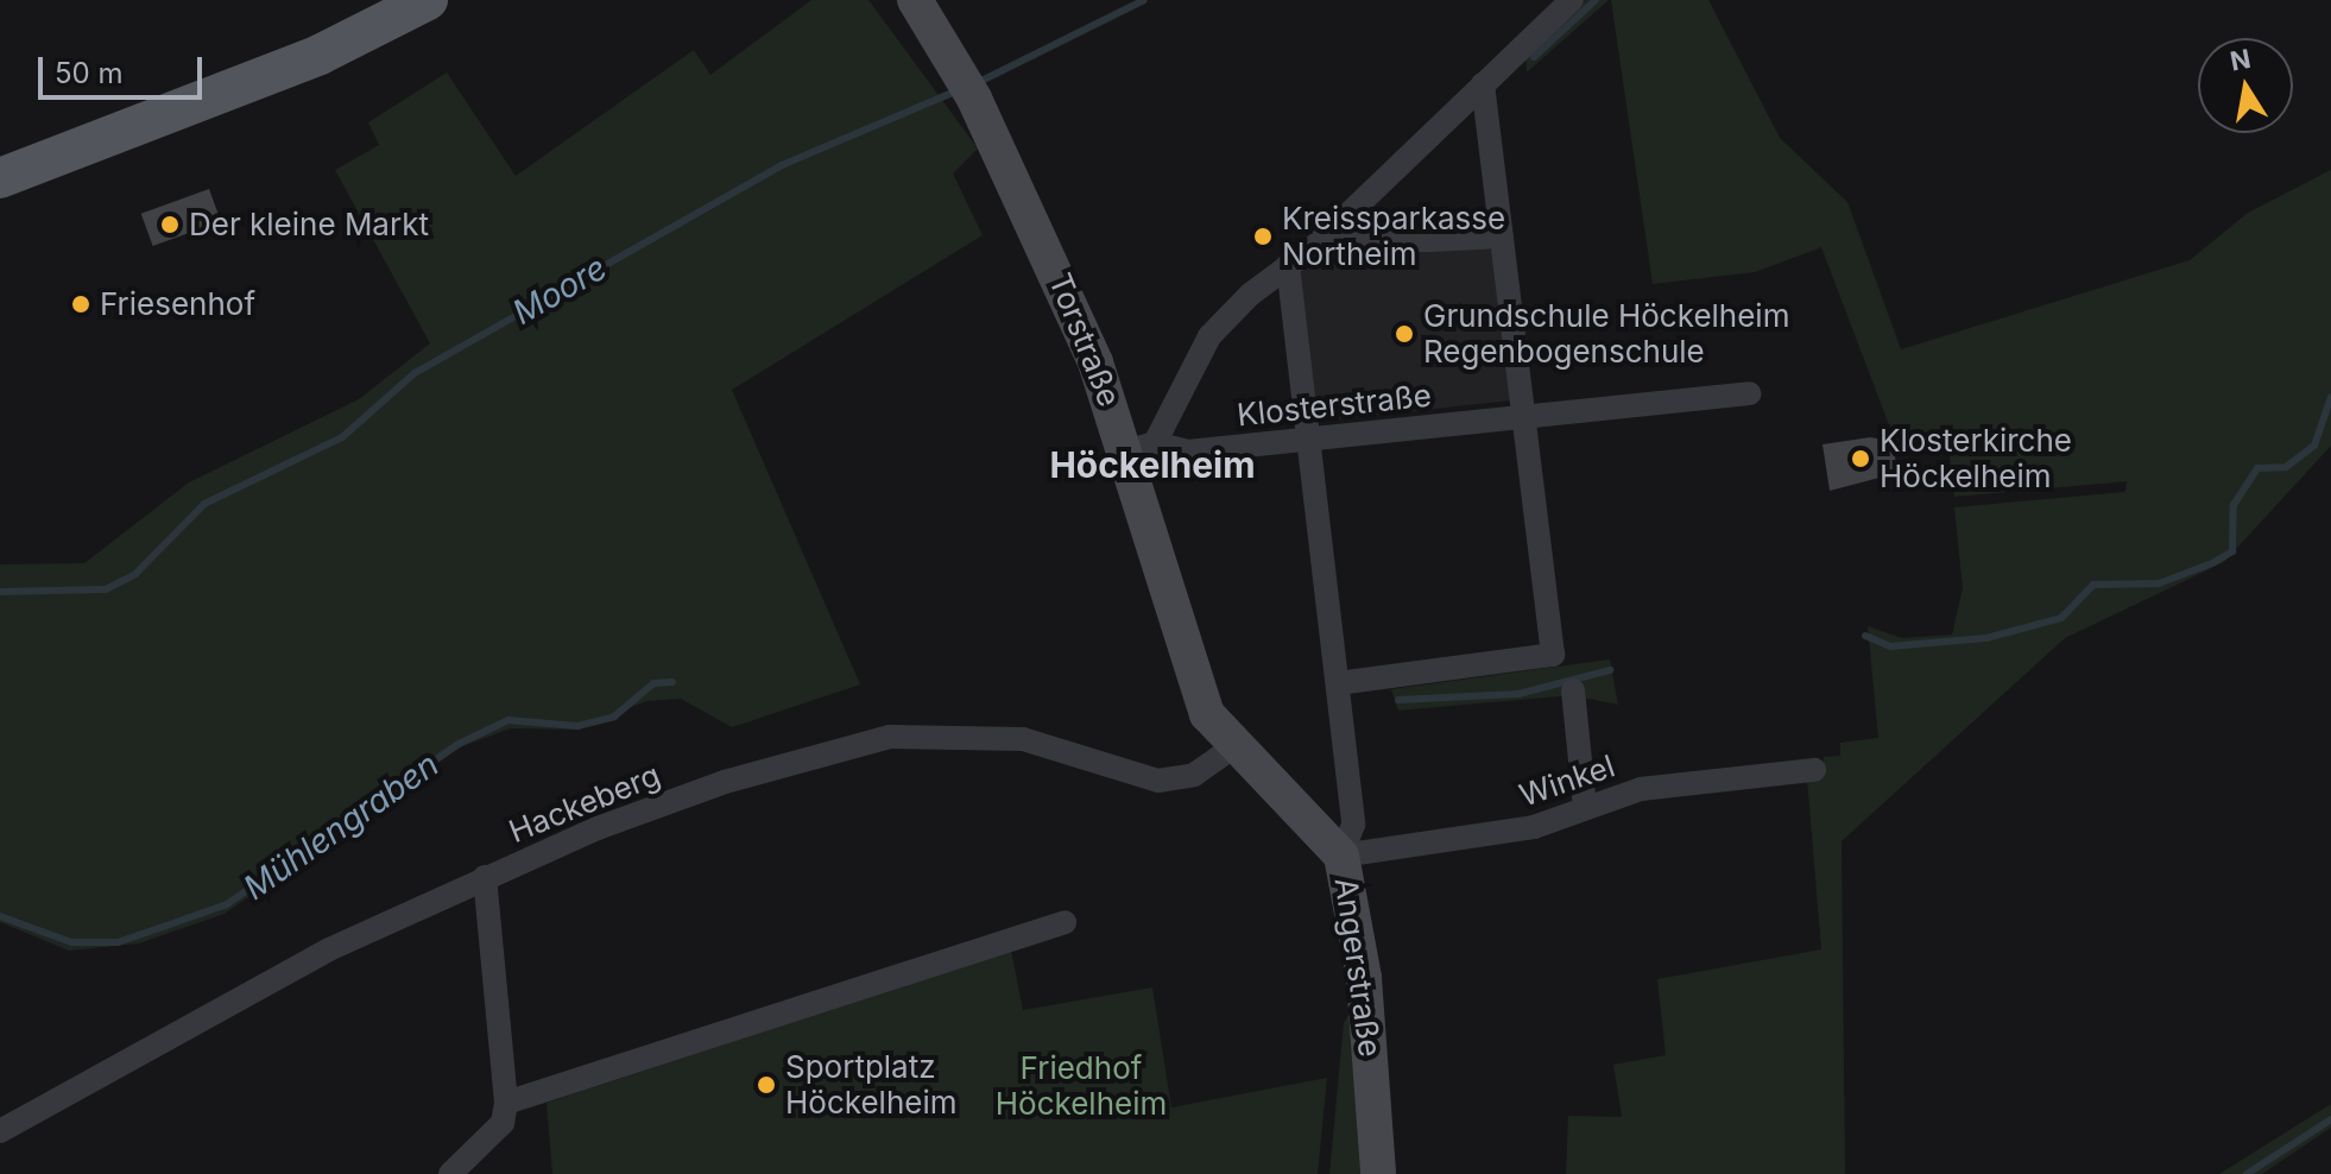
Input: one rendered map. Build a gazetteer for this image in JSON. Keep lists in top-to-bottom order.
{
  "streets": {
    "street": [
      "Torstraße",
      "Klosterstraße",
      "Winkel",
      "Hackeberg",
      "Angerstraße"
    ]
  },
  "crossings": [
    ["Torstraße", "Klosterstraße"],
    ["Torstraße", "Hackeberg"],
    ["Torstraße", "Angerstraße"],
    ["Winkel", "Angerstraße"],
    ["Hackeberg", "Angerstraße"]
  ],
  "districts": ["Höckelheim"],
  "water": ["Moore", "Mühlengraben"],
  "parks": ["Friedhof Höckelheim"],
  "places": [
    "Der kleine Markt",
    "Kreissparkasse Northeim",
    "Friesenhof",
    "Grundschule Höckelheim Regenbogenschule",
    "Klosterkirche Höckelheim",
    "Sportplatz Höckelheim"
  ],
  "scale_bar": "50 m",
  "north": "top"
}
